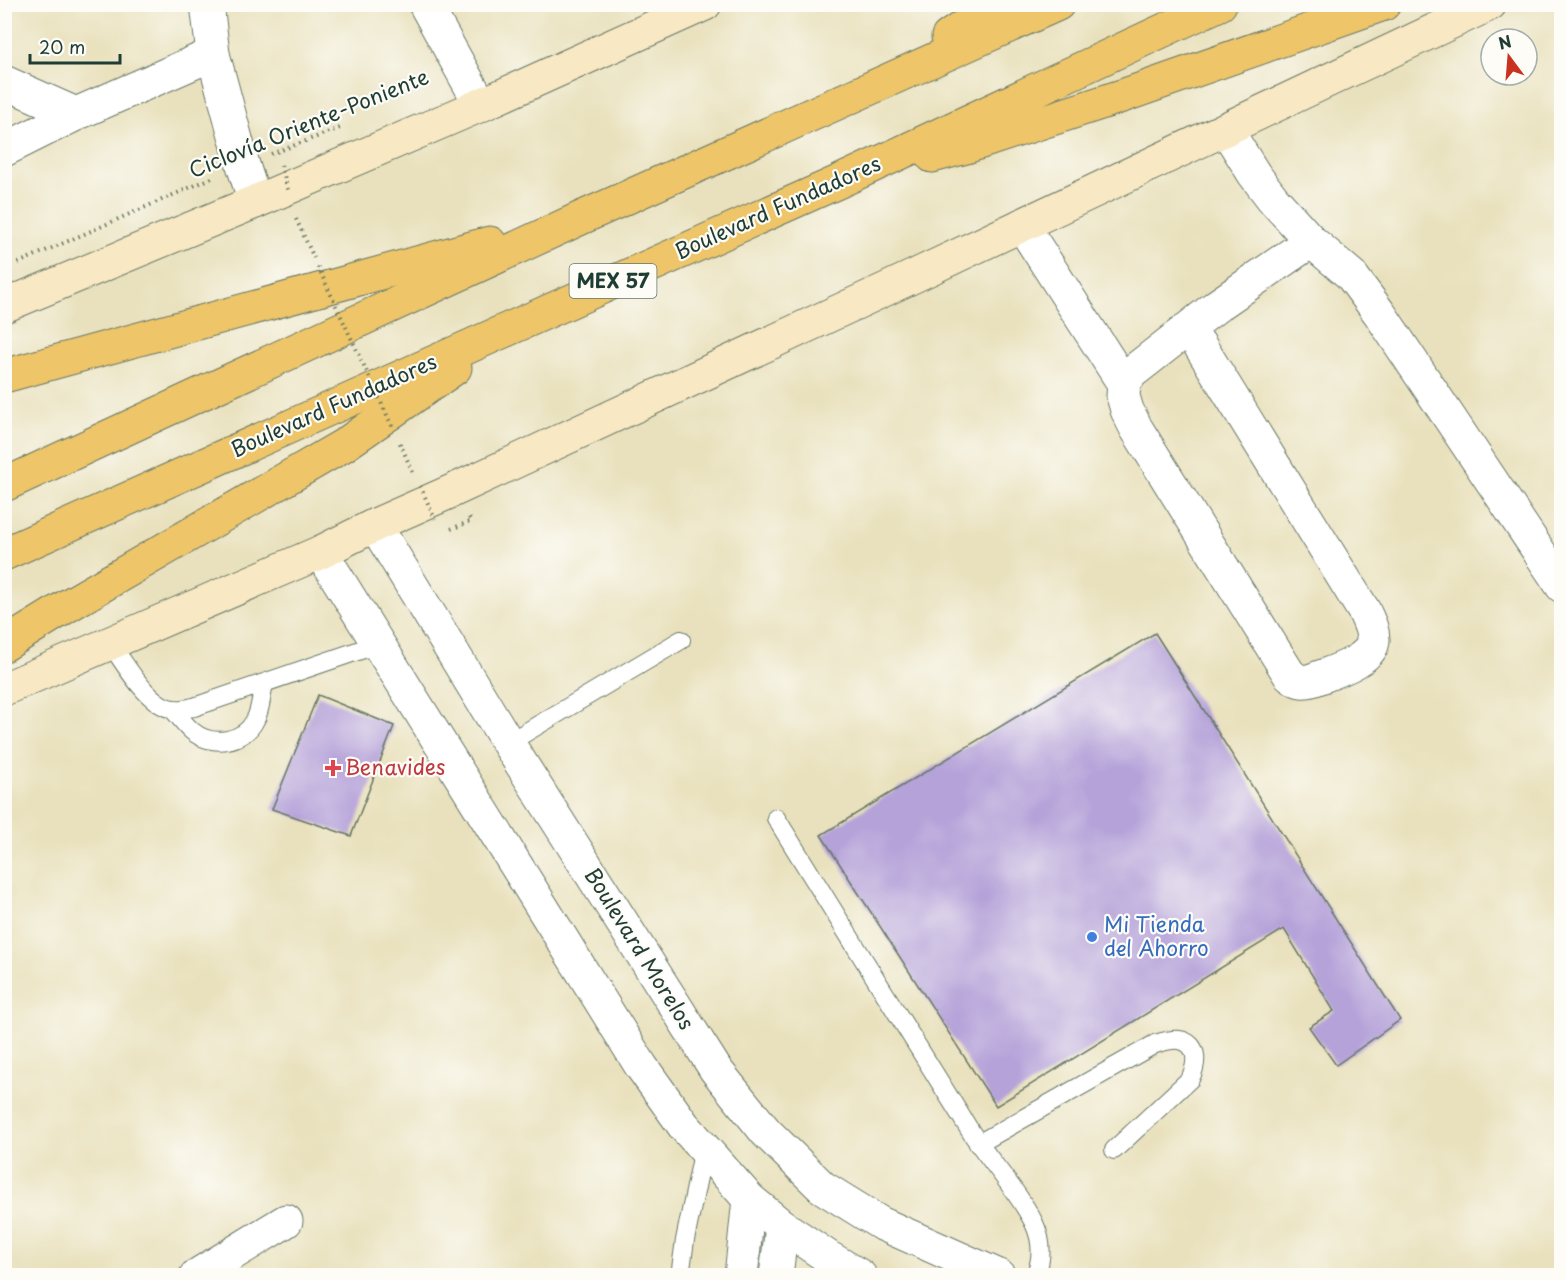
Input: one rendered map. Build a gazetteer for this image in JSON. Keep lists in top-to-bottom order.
{
  "streets": {
    "highway": ["Boulevard Fundadores", "MEX 57"],
    "street": ["Boulevard Morelos"],
    "path": ["Ciclovía Oriente-Poniente"]
  },
  "places": {
    "health": ["Benavides"],
    "other": ["Mi Tienda del Ahorro"]
  },
  "scale_bar": "20 m",
  "north": "top"
}
